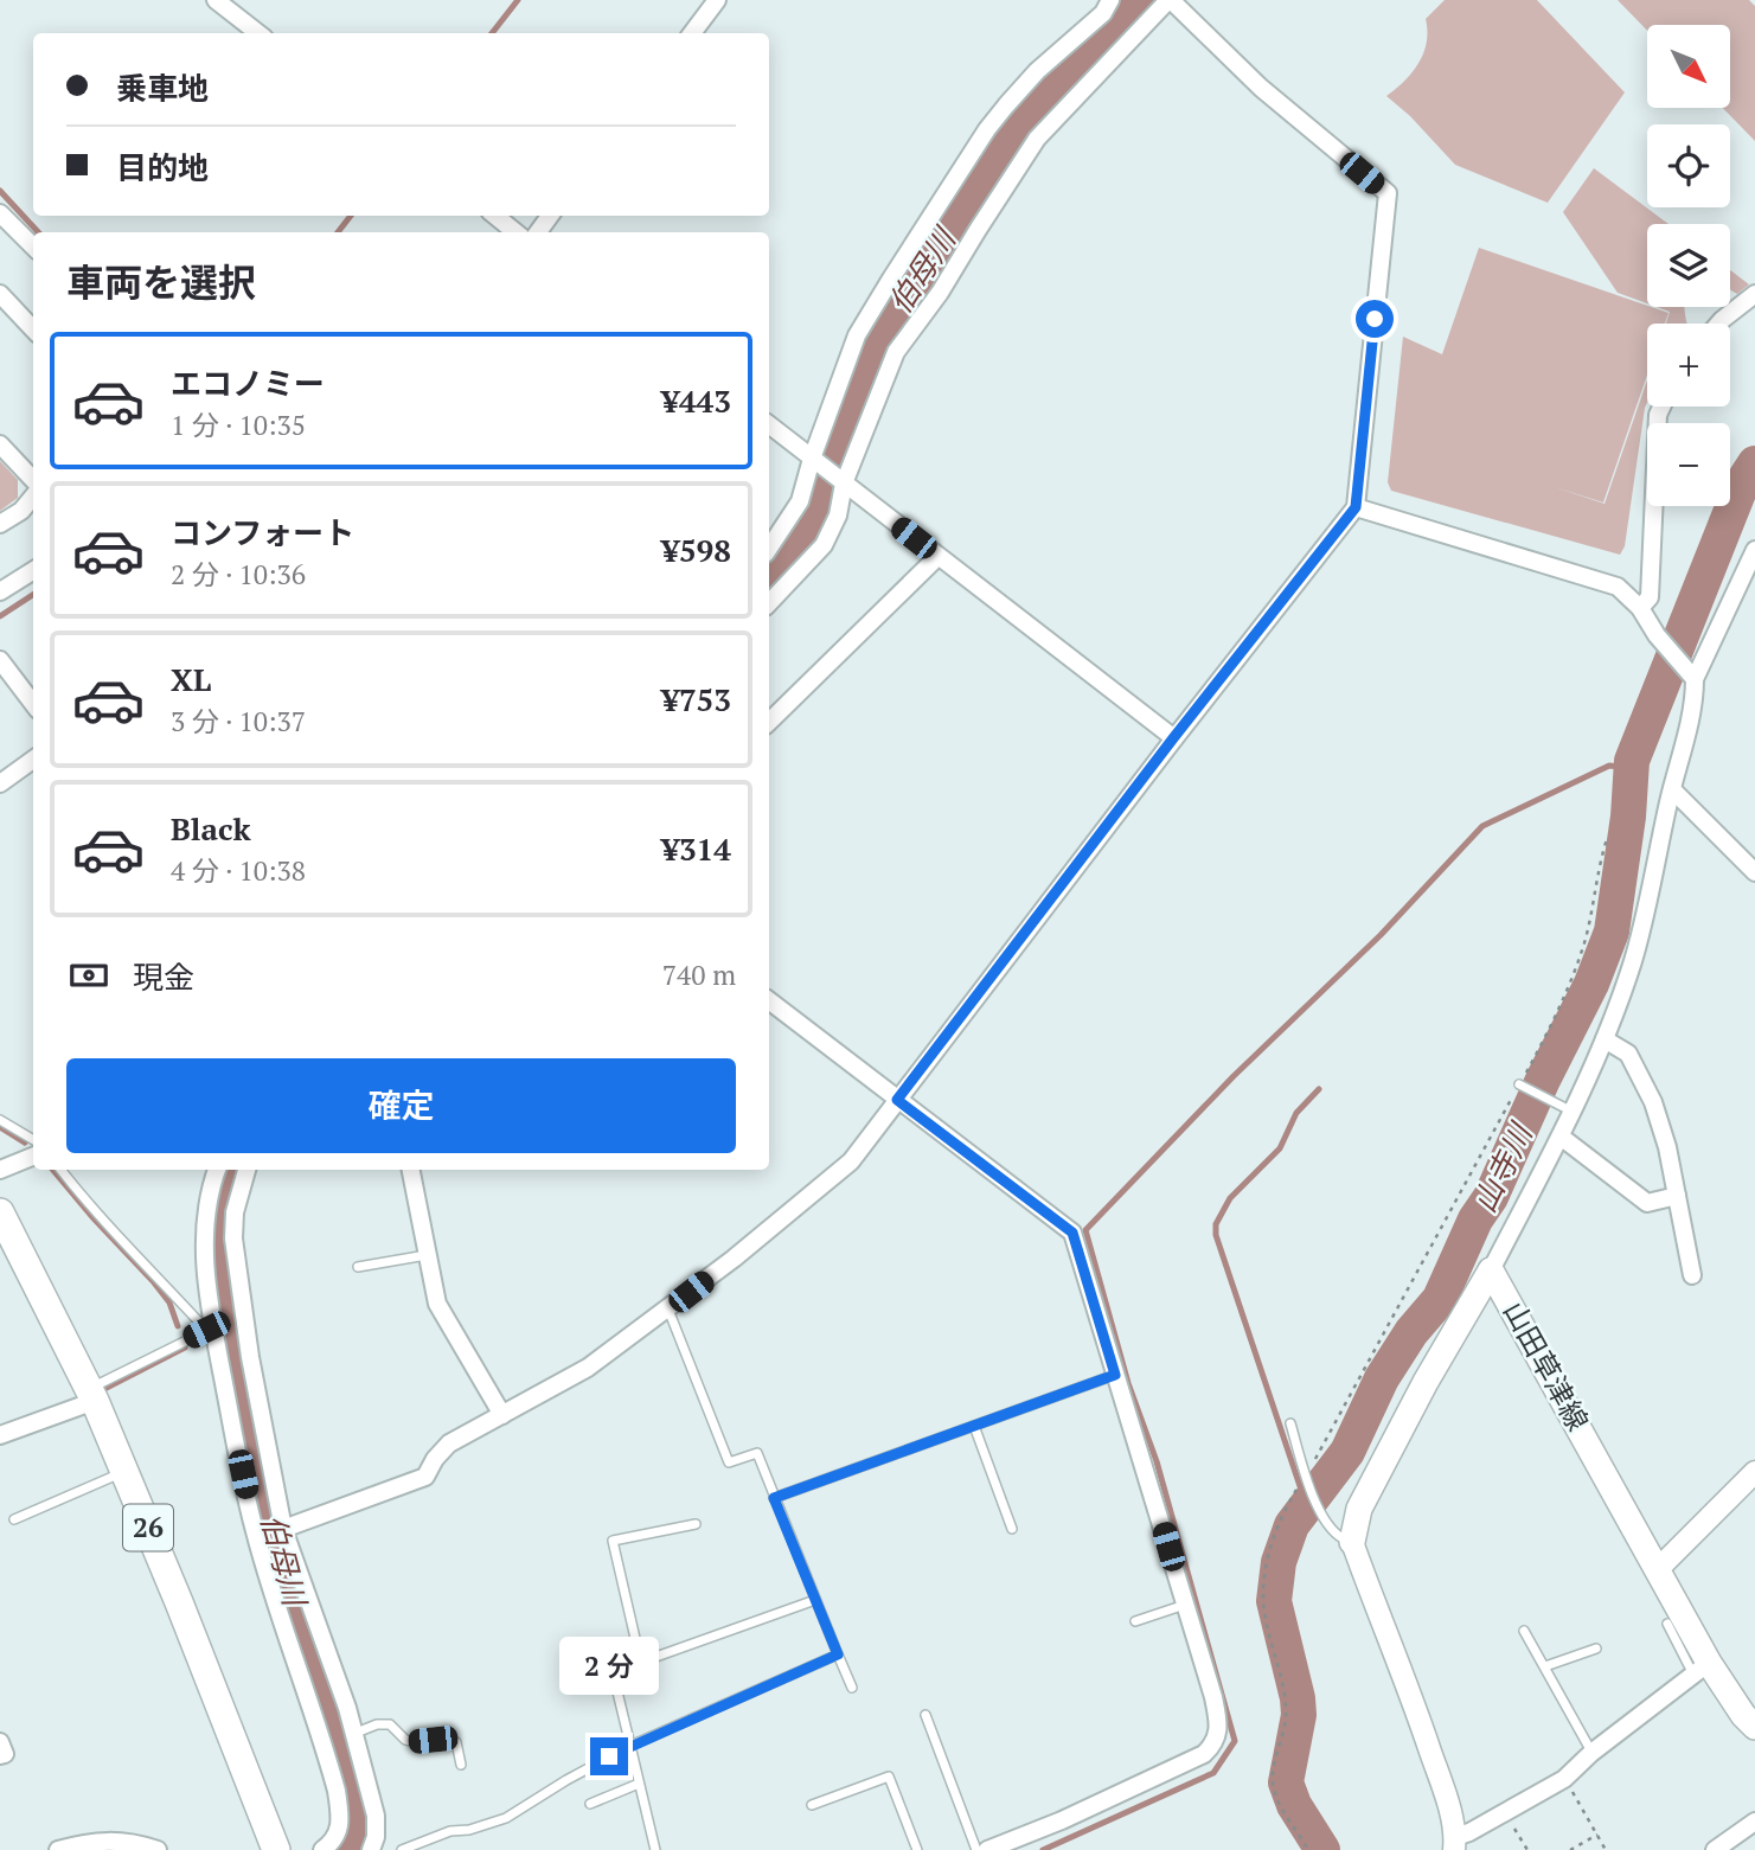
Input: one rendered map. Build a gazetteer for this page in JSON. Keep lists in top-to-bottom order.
{
  "streets": {
    "main road": ["山田草津線", "26"]
  },
  "water": ["伯母川", "山寺川"],
  "north": "bottom right",
  "page": {
    "map_buttons": ["+", "−"],
    "banner": ["乗車地", "目的地"],
    "heading": "車両を選択",
    "list": [
      {
        "name": "エコノミー",
        "note": "1 分 · 10:35",
        "value": "¥443"
      },
      {
        "name": "コンフォート",
        "note": "2 分 · 10:36",
        "value": "¥598"
      },
      {
        "name": "XL",
        "note": "3 分 · 10:37",
        "value": "¥753"
      },
      {
        "name": "Black",
        "note": "4 分 · 10:38",
        "value": "¥314"
      }
    ],
    "pay": ["現金", "740 m"],
    "buttons": "確定",
    "bubble": "2 分"
  }
}
